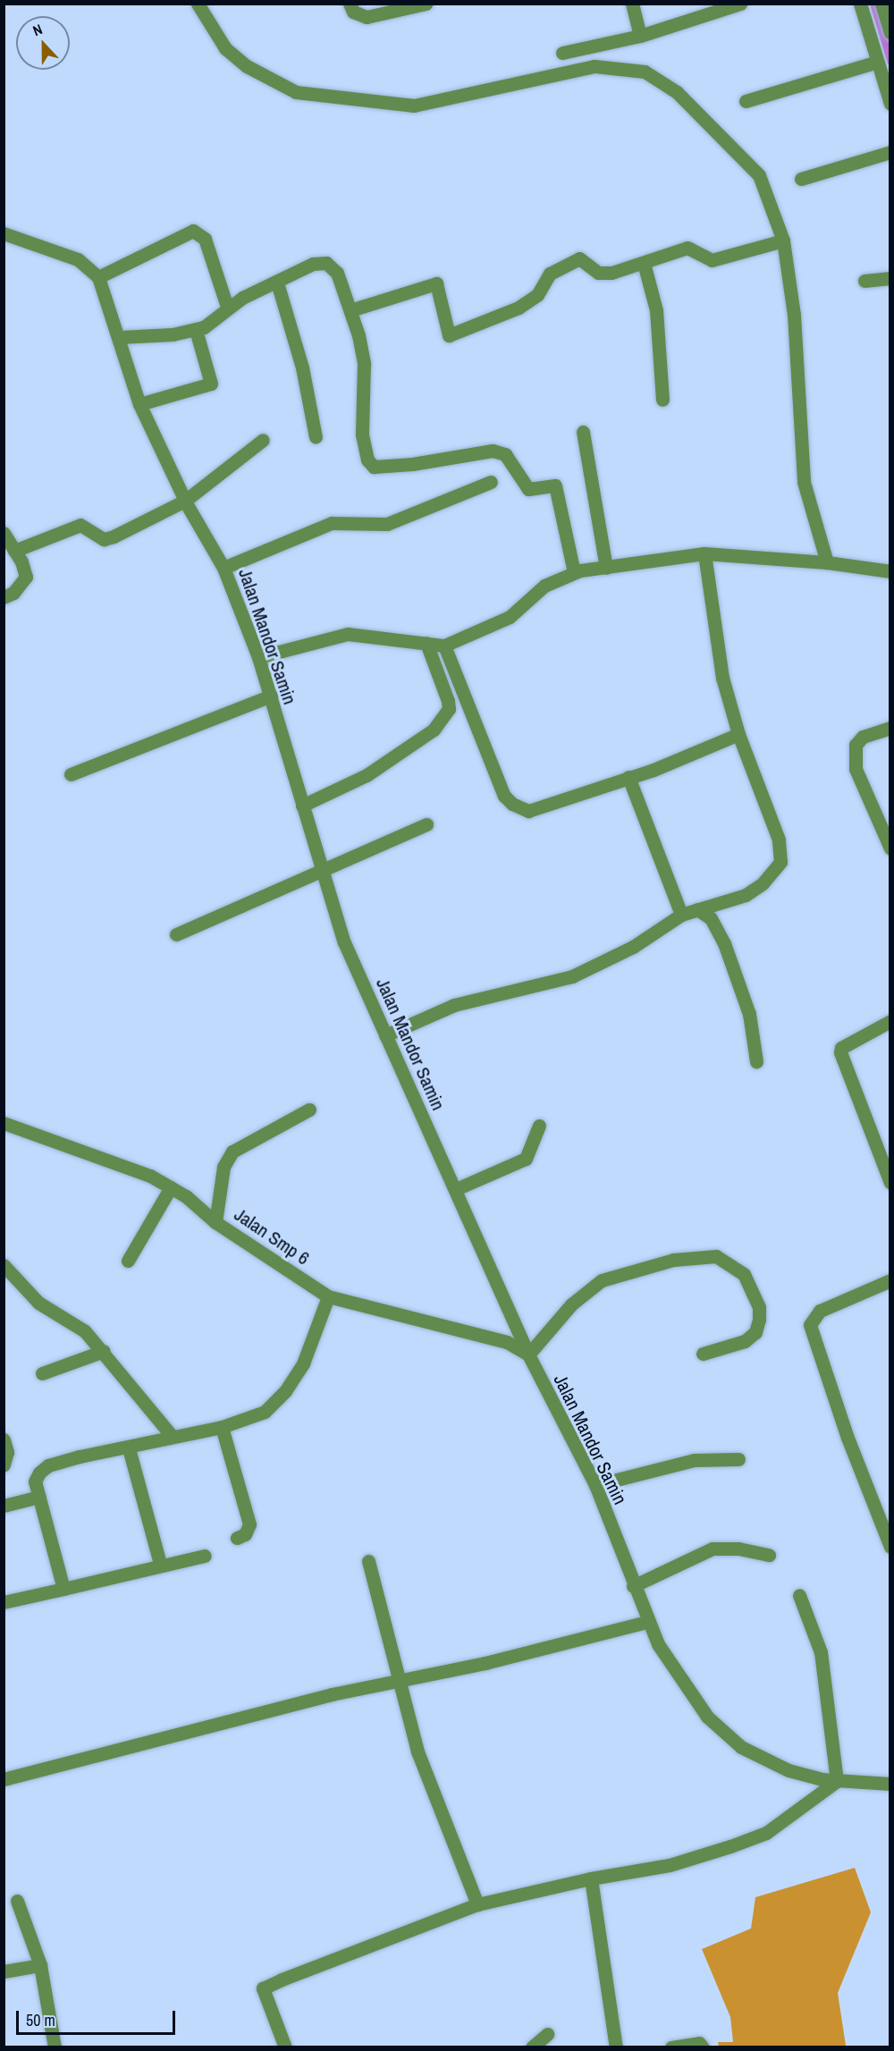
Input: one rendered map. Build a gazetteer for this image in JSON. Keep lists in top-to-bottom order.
{
  "streets": {
    "street": ["Jalan Mandor Samin", "Jalan Smp 6"]
  },
  "crossings": [
    ["Jalan Mandor Samin", "Jalan Smp 6"]
  ],
  "scale_bar": "50 m",
  "north": "top"
}
